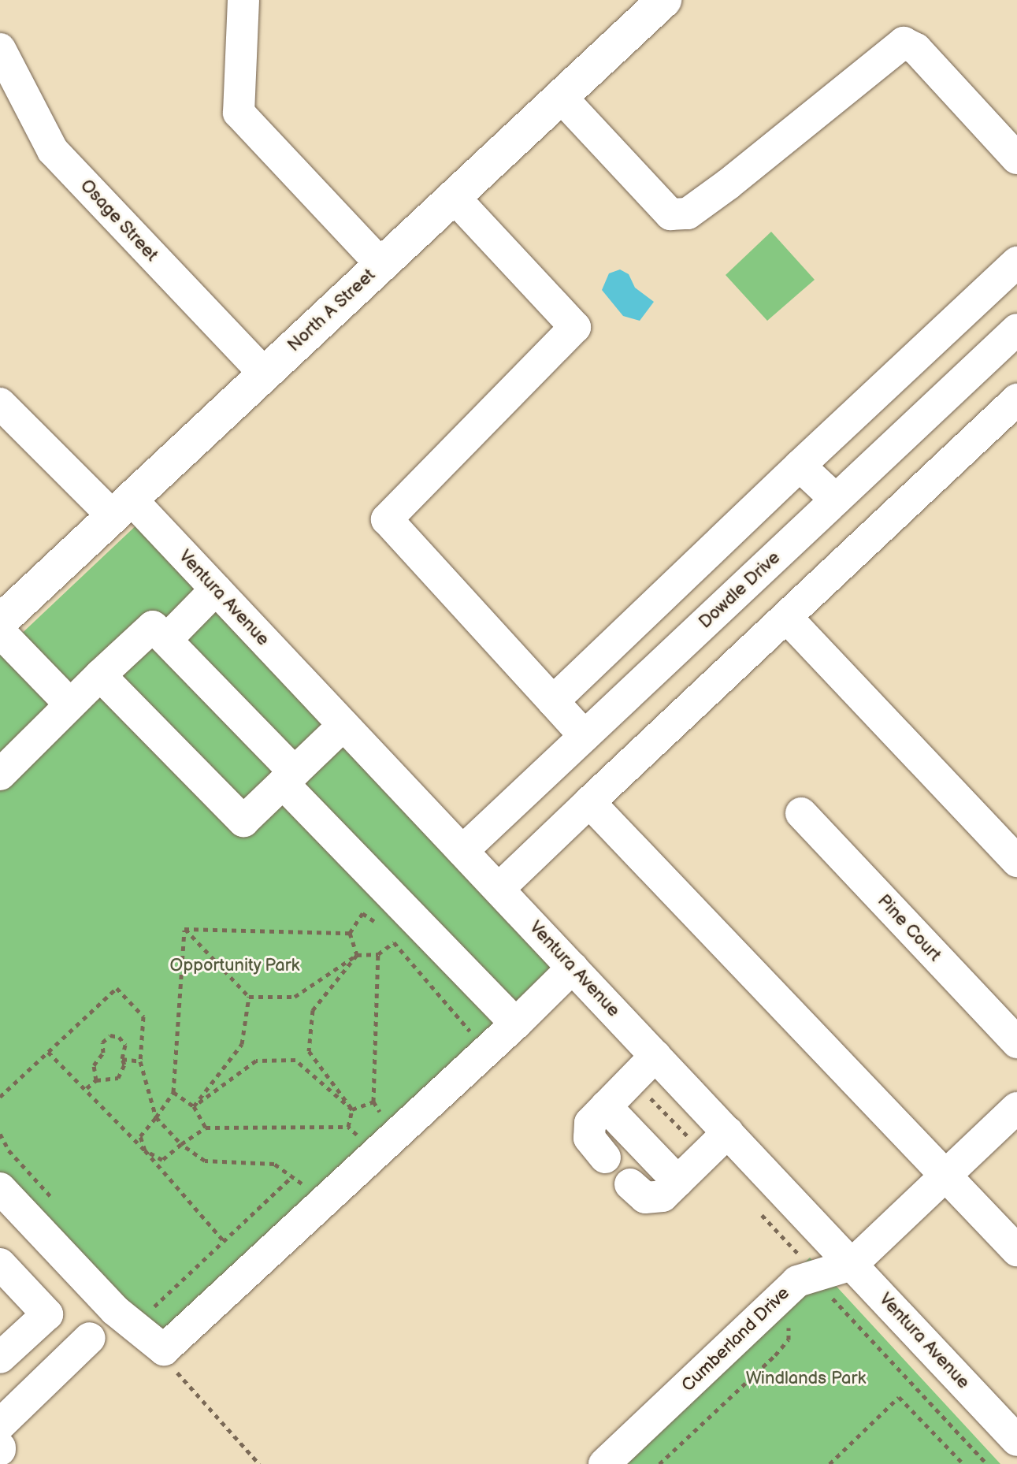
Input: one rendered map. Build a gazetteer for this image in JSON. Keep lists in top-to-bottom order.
{
  "streets": {
    "main road": ["North A Street"],
    "street": [
      "Osage Street",
      "Dowdle Drive",
      "Ventura Avenue",
      "Pine Court",
      "Cumberland Drive"
    ]
  },
  "crossings": [
    ["Osage Street", "North A Street"],
    ["North A Street", "Ventura Avenue"],
    ["Dowdle Drive", "Ventura Avenue"],
    ["Ventura Avenue", "Cumberland Drive"]
  ],
  "parks": ["Opportunity Park", "Windlands Park"]
}
